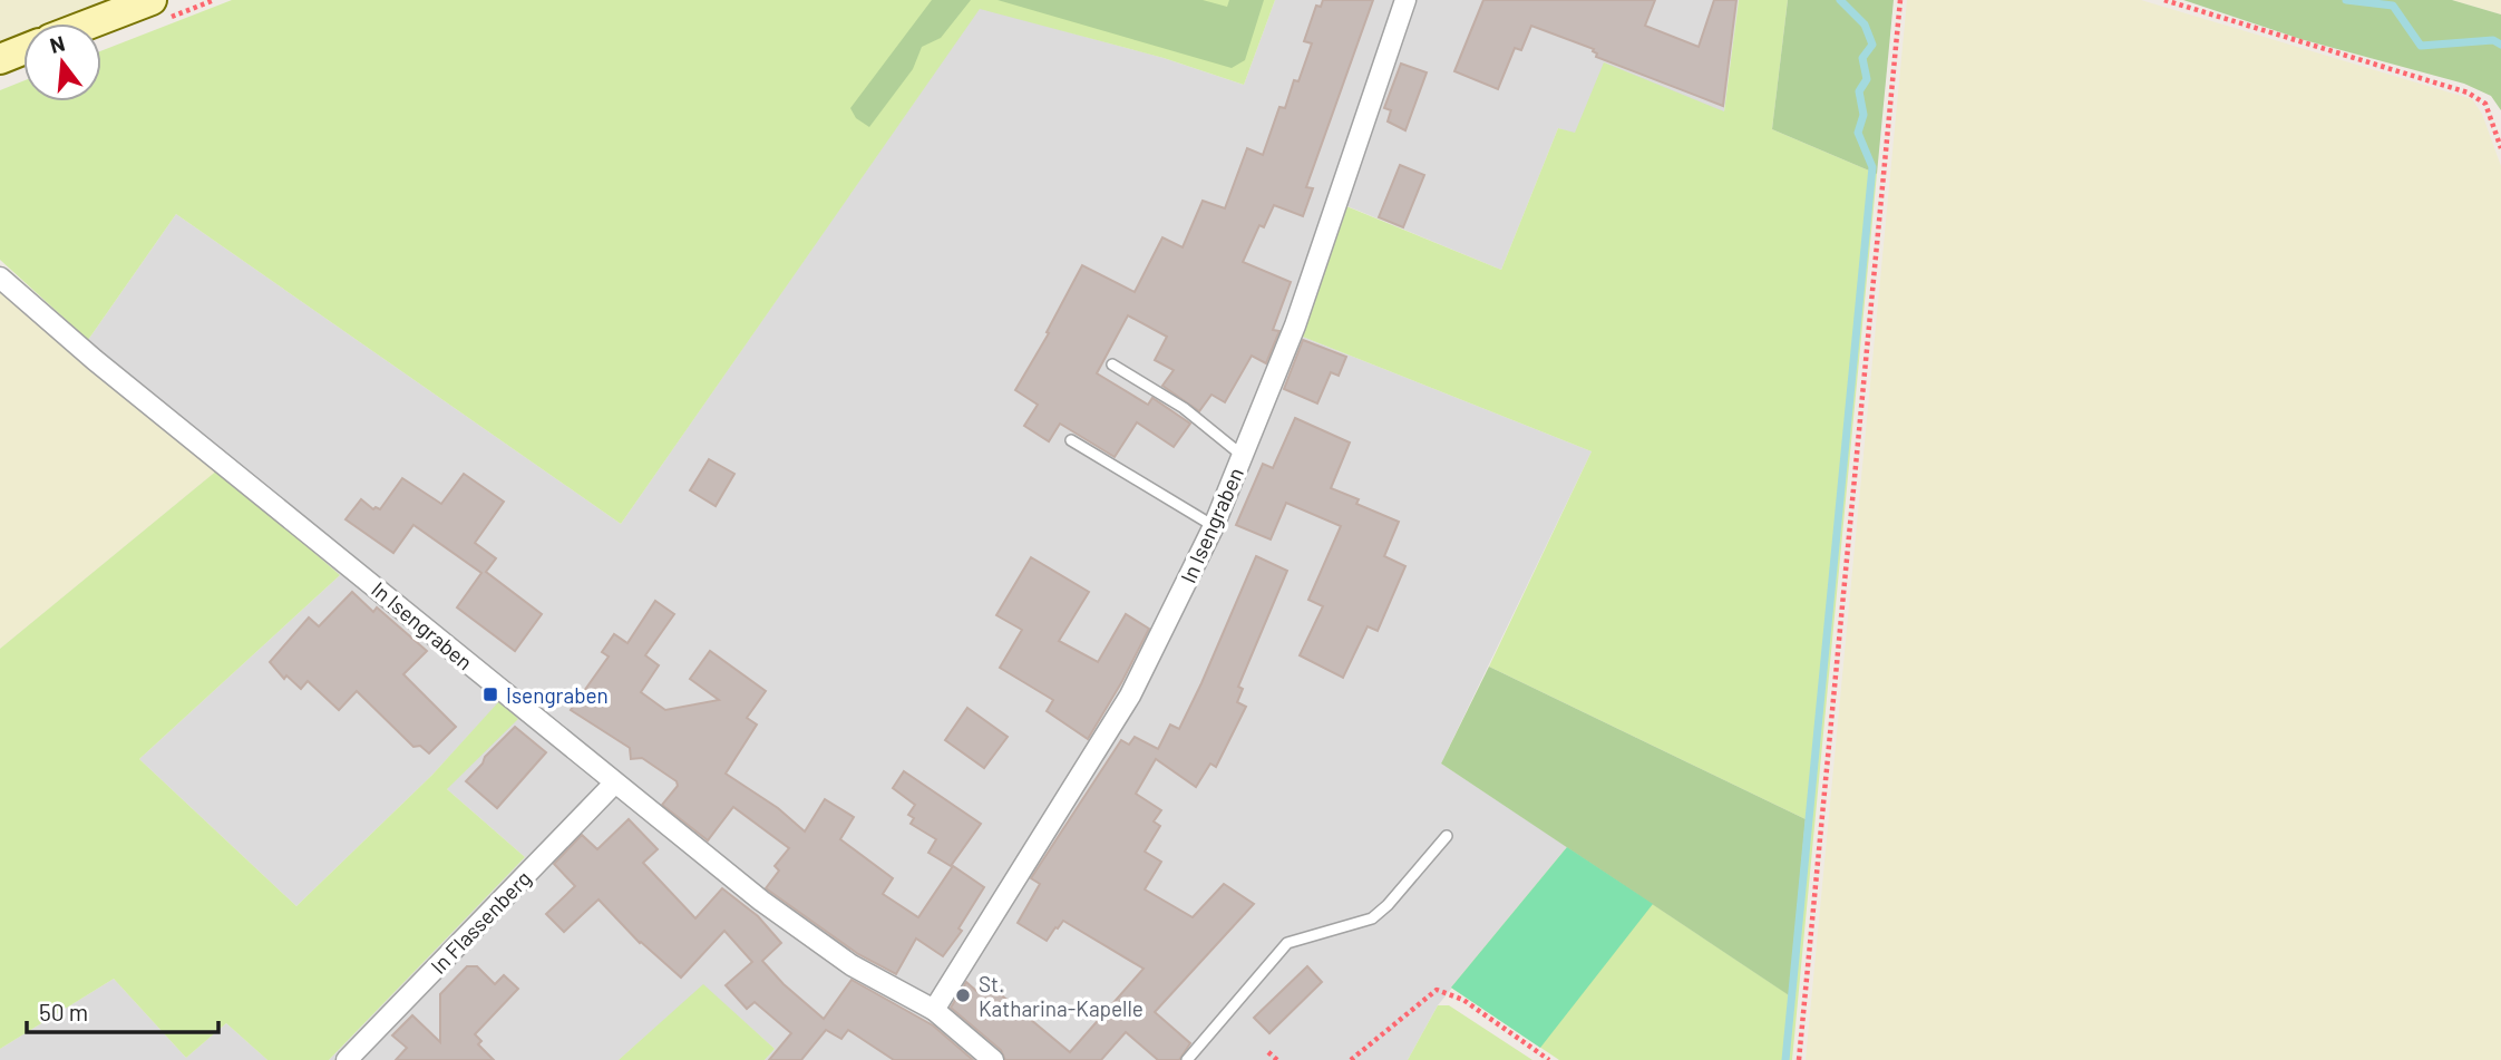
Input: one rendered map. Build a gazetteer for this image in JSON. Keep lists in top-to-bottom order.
{
  "streets": {
    "street": ["In Isengraben", "In Flassenberg"]
  },
  "crossings": [
    ["In Isengraben", "In Flassenberg"]
  ],
  "places": {
    "transit": ["Isengraben"],
    "other": ["St. Katharina-Kapelle"]
  },
  "scale_bar": "50 m",
  "north": "top"
}
